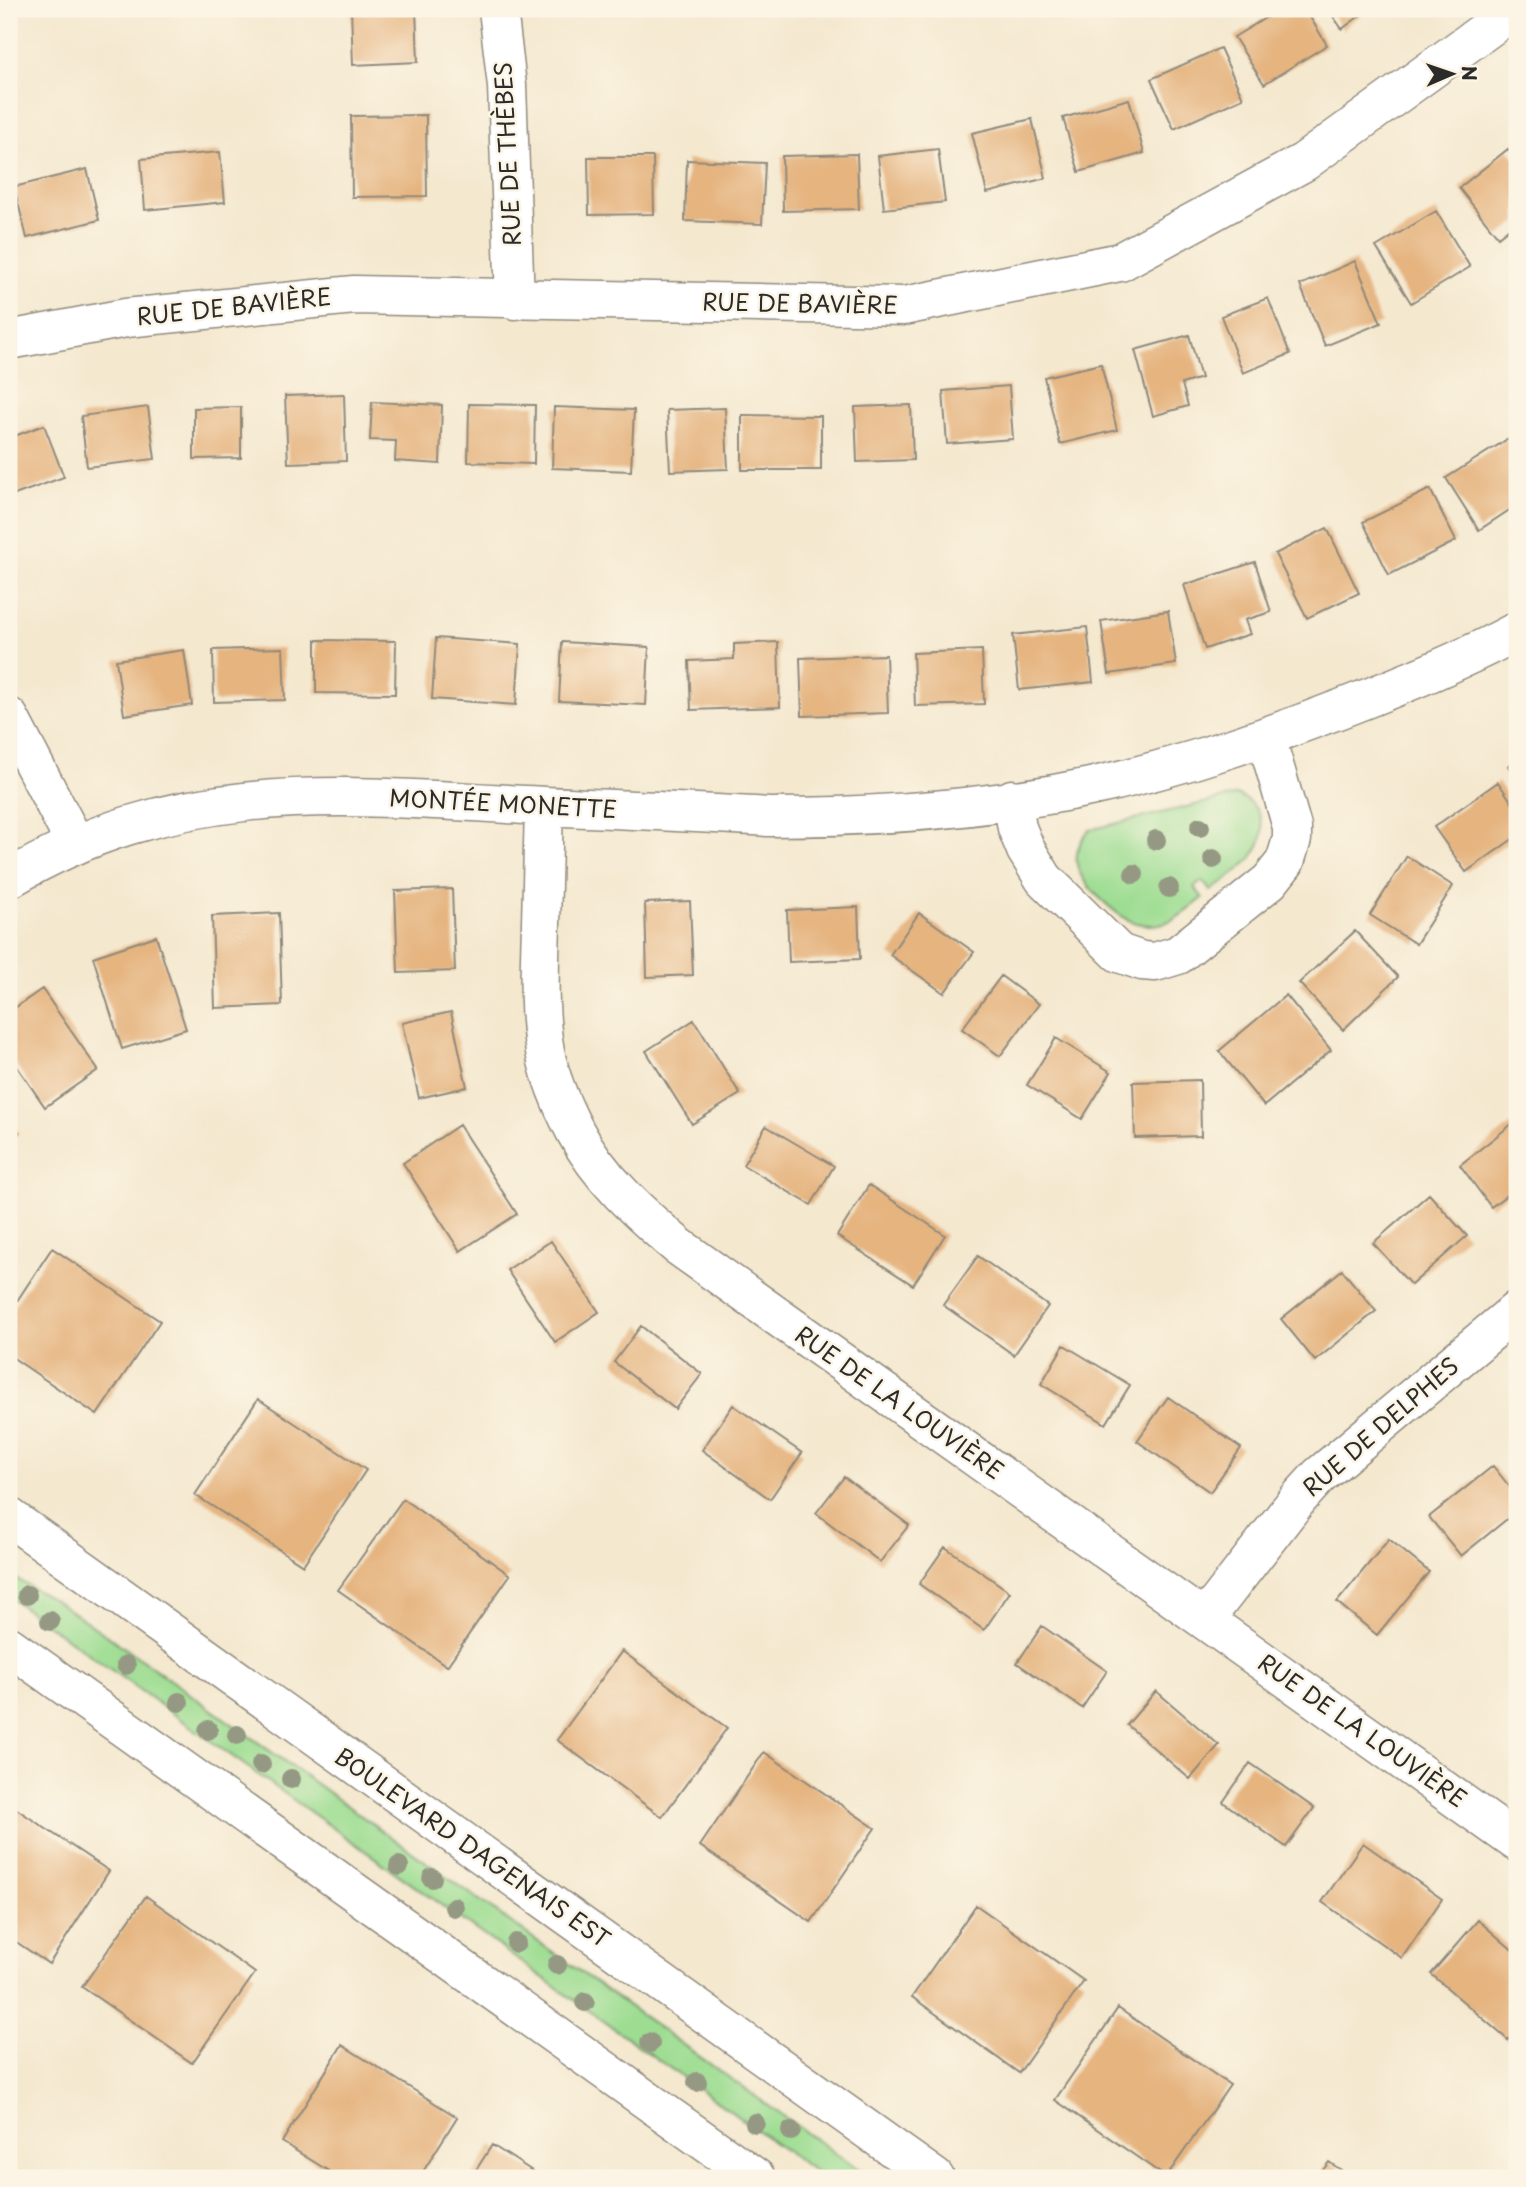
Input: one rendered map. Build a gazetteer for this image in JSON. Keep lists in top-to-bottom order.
{
  "streets": {
    "street": [
      "RUE DE THÈBES",
      "RUE DE BAVIÈRE",
      "MONTÉE MONETTE",
      "RUE DE LA LOUVIÈRE",
      "RUE DE DELPHES",
      "BOULEVARD DAGENAIS EST"
    ]
  },
  "crossings": [
    ["RUE DE THÈBES", "RUE DE BAVIÈRE"],
    ["MONTÉE MONETTE", "RUE DE LA LOUVIÈRE"],
    ["RUE DE LA LOUVIÈRE", "RUE DE DELPHES"]
  ],
  "north": "right"
}
